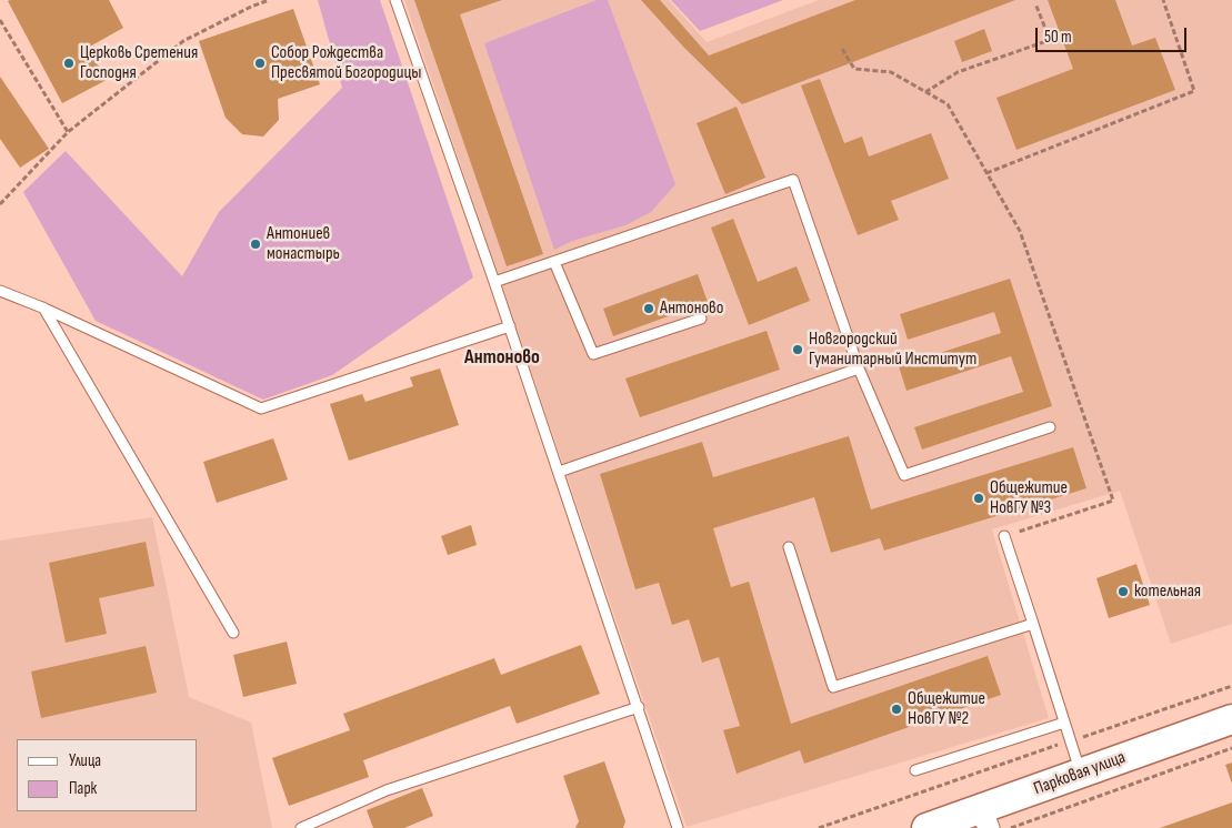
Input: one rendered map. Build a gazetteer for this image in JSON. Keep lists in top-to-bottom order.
{
  "streets": {
    "street": ["Парковая улица"]
  },
  "districts": ["Антоново"],
  "places": [
    "Церковь Сретения Господня",
    "Собор Рождества Пресвятой Богородицы",
    "Антониев монастырь",
    "Антоново",
    "Новгородский Гуманитарный Институт",
    "Общежитие НовГУ №3",
    "котельная",
    "Общежитие НовГУ №2"
  ],
  "legend": ["Улица", "Парк"],
  "scale_bar": "50 m"
}
